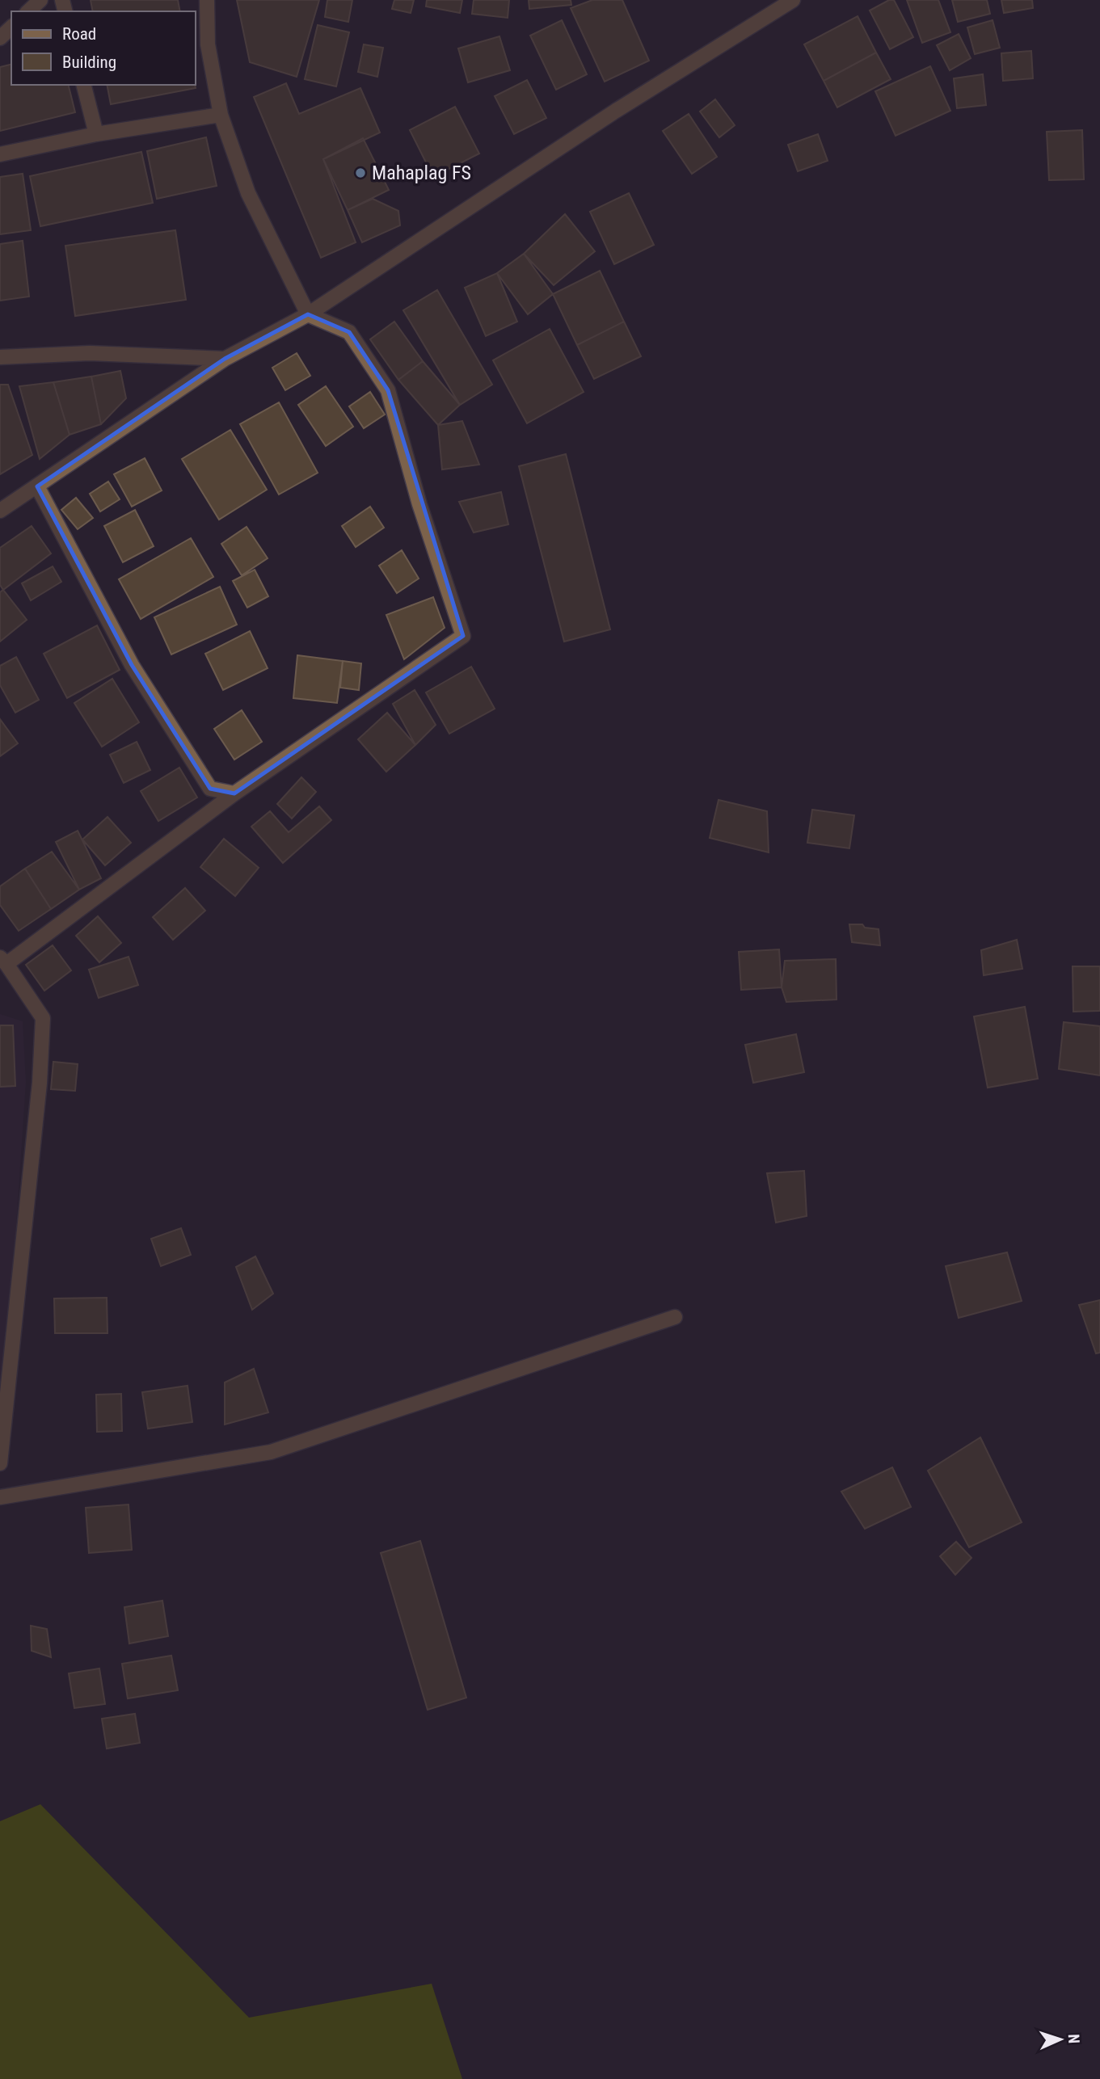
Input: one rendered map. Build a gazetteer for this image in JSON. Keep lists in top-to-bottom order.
{
  "places": ["Mahaplag FS"],
  "legend": ["Road", "Building"],
  "north": "right"
}
